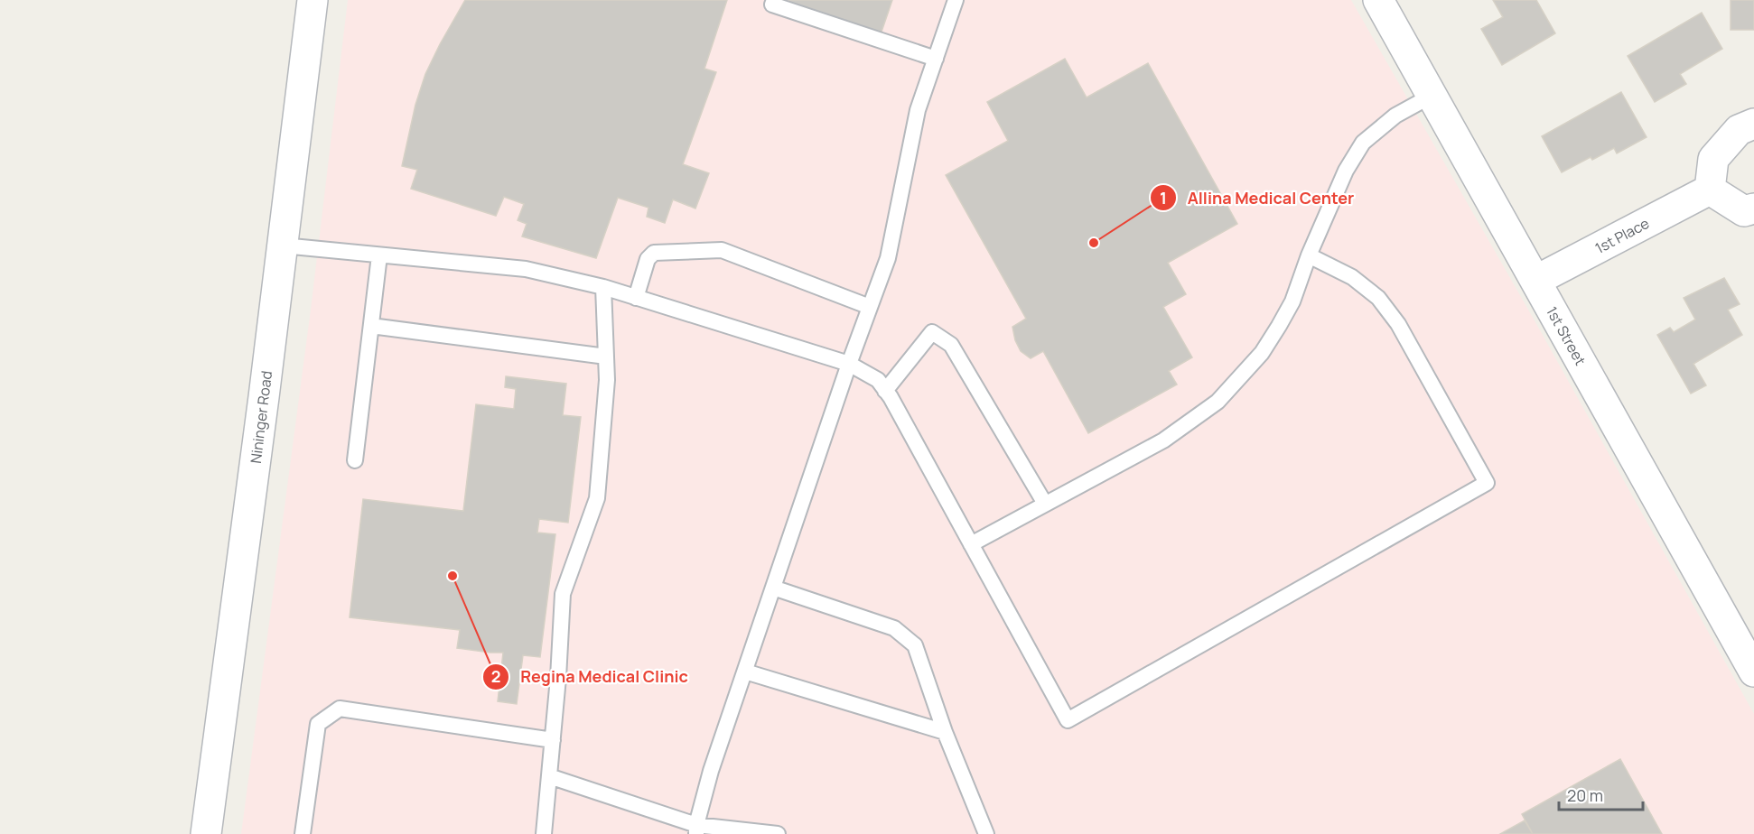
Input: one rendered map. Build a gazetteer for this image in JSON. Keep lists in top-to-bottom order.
{
  "streets": {
    "street": ["1st Place", "1st Street", "Nininger Road"]
  },
  "crossings": [
    ["1st Place", "1st Street"]
  ],
  "places": ["Allina Medical Center", "Regina Medical Clinic"],
  "scale_bar": "20 m"
}
